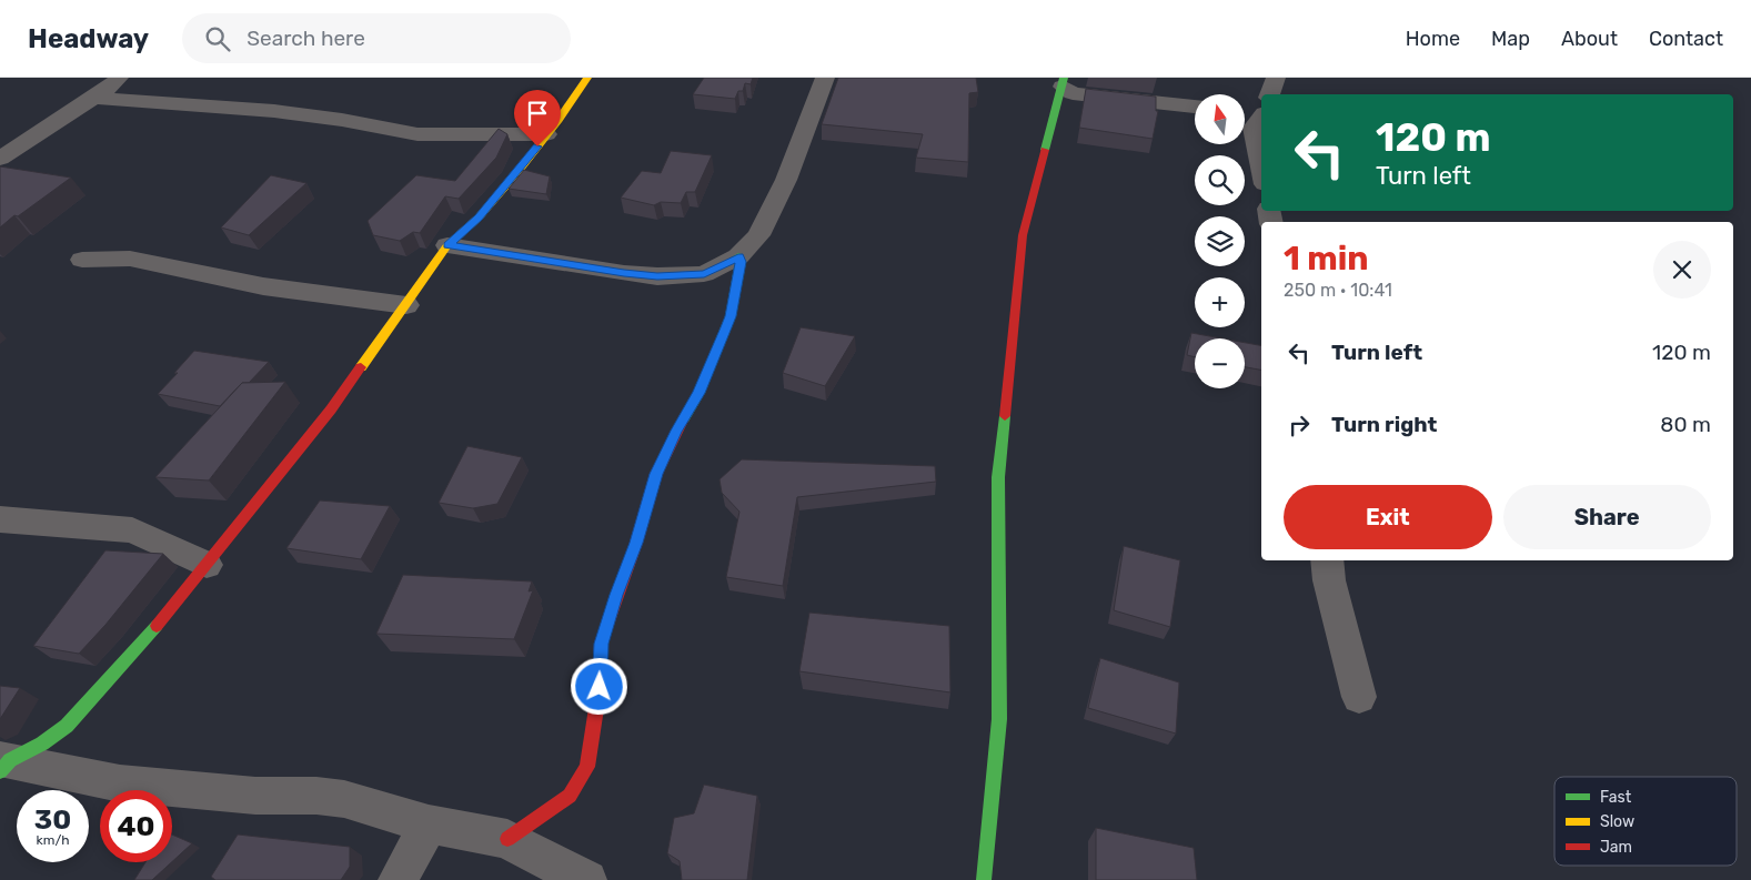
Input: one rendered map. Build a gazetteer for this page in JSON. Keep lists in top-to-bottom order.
{
  "legend": ["Fast", "Slow", "Jam"],
  "north": "top",
  "page": {
    "header": "Headway",
    "search": "Search here",
    "nav": [
      "Home",
      "Map",
      "About",
      "Contact"
    ],
    "map_buttons": ["+", "−"],
    "turn": ["120 m", "Turn left"],
    "heading": ["1 min", "250 m · 10:41"],
    "list": [
      {
        "name": "Turn left",
        "value": "120 m"
      },
      {
        "name": "Turn right",
        "value": "80 m"
      }
    ],
    "buttons": ["Exit", "Share"],
    "speed": "30 km/h",
    "limit": "40"
  }
}
